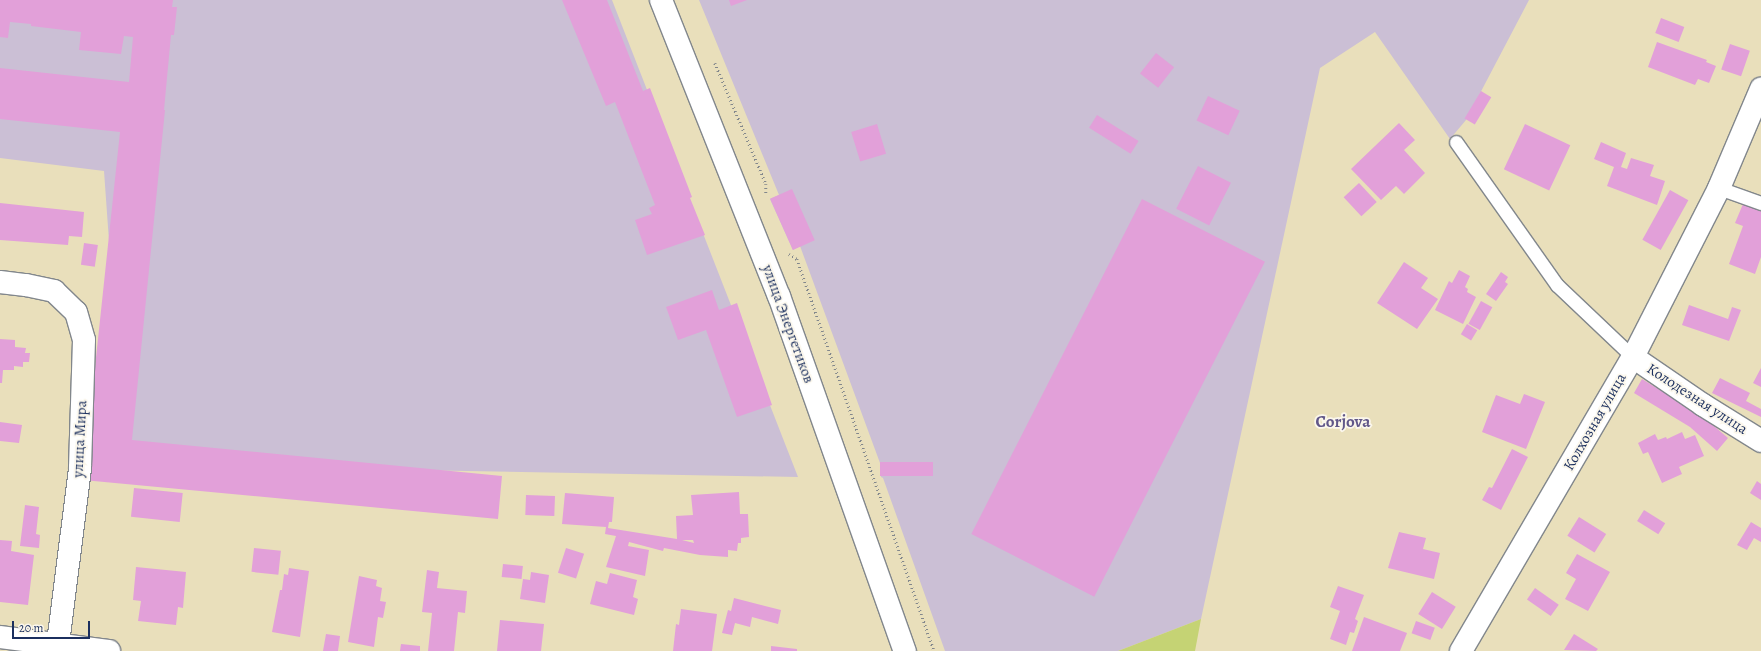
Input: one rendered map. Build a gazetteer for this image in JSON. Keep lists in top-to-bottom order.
{
  "streets": {
    "street": [
      "улица Энергетиков",
      "Колодезная улица",
      "Колхозная улица",
      "улица Мира"
    ]
  },
  "crossings": [
    ["Колодезная улица", "Колхозная улица"]
  ],
  "districts": ["Corjova"],
  "scale_bar": "20 m"
}
